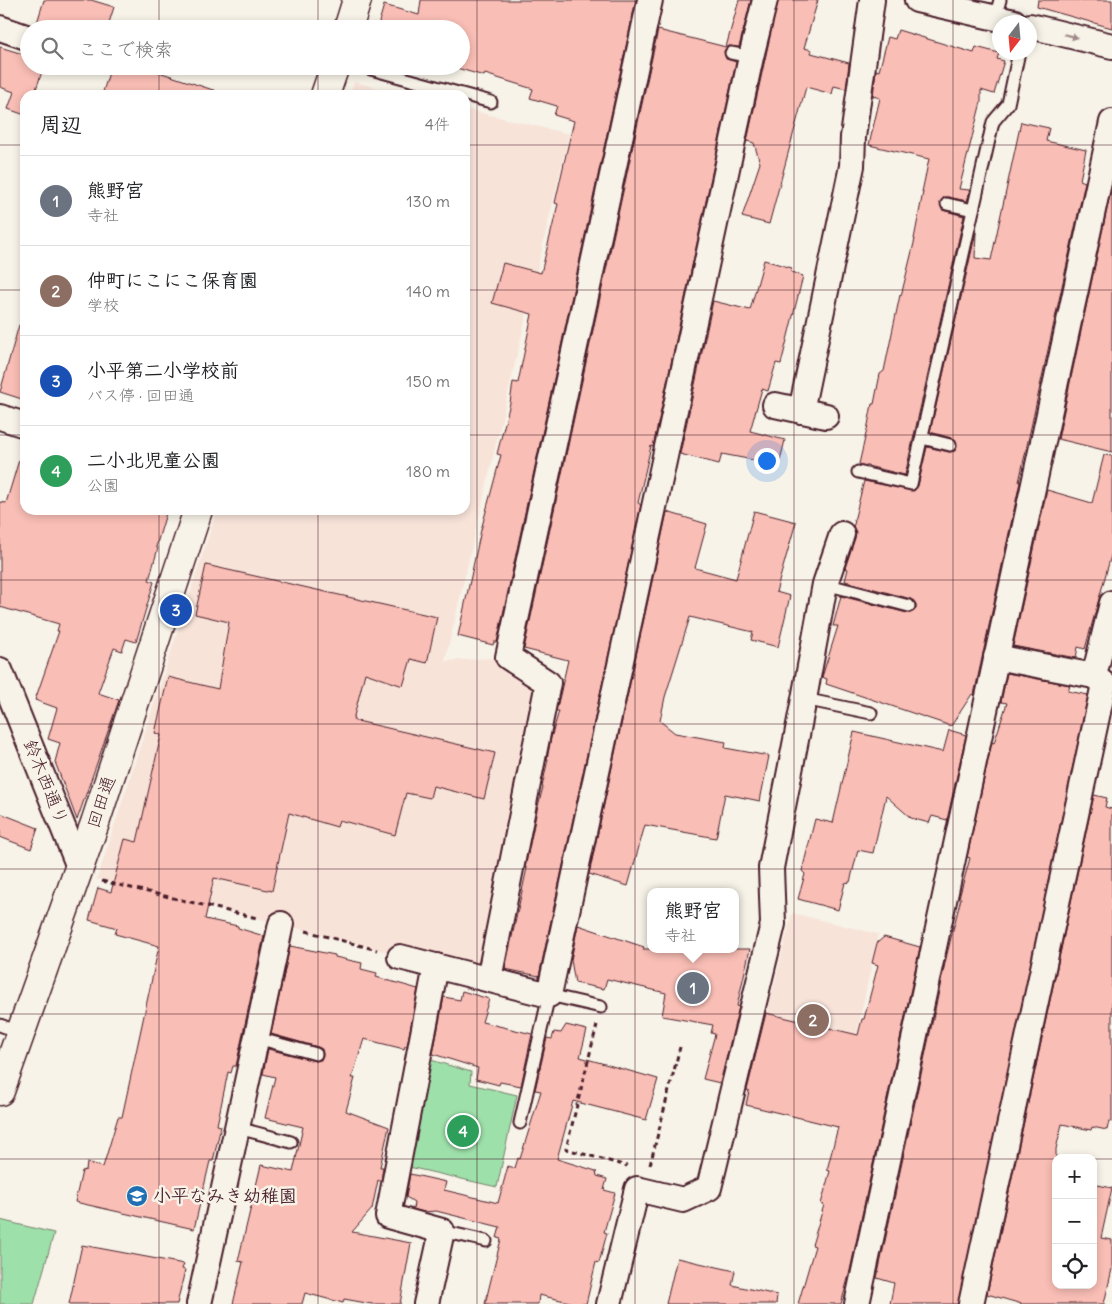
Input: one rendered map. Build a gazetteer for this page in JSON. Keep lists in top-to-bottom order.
{
  "streets": {
    "street": ["鈴木西通り", "回田通"]
  },
  "crossings": [
    ["鈴木西通り", "回田通"]
  ],
  "places": {
    "school or university": ["小平なみき幼稚園"]
  },
  "north": "bottom",
  "page": {
    "search": "ここで検索",
    "heading": ["周辺", "4件"],
    "list": [
      {
        "mark": "1",
        "name": "熊野宮",
        "note": "寺社",
        "value": "130 m"
      },
      {
        "mark": "2",
        "name": "仲町にこにこ保育園",
        "note": "学校",
        "value": "140 m"
      },
      {
        "mark": "3",
        "name": "小平第二小学校前",
        "note": "バス停 · 回田通",
        "value": "150 m"
      },
      {
        "mark": "4",
        "name": "二小北児童公園",
        "note": "公園",
        "value": "180 m"
      }
    ],
    "pins": [
      "3",
      "1",
      "2",
      "4"
    ],
    "popup": ["熊野宮", "寺社"],
    "map_buttons": ["+", "−"]
  }
}
